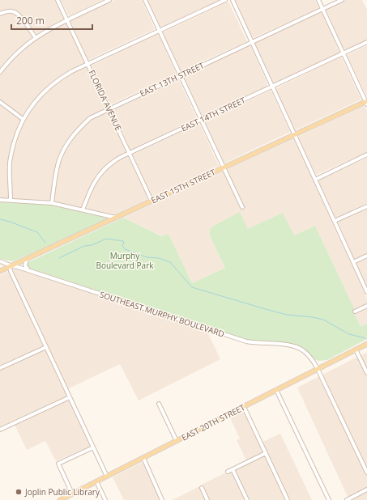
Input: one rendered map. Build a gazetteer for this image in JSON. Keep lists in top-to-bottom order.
{
  "streets": {
    "main road": ["EAST 15TH STREET", "EAST 20TH STREET"],
    "street": [
      "EAST 13TH STREET",
      "FLORIDA AVENUE",
      "EAST 14TH STREET",
      "SOUTHEAST MURPHY BOULEVARD"
    ]
  },
  "crossings": [
    ["EAST 13TH STREET", "FLORIDA AVENUE"],
    ["FLORIDA AVENUE", "EAST 14TH STREET"],
    ["FLORIDA AVENUE", "EAST 15TH STREET"],
    ["EAST 15TH STREET", "SOUTHEAST MURPHY BOULEVARD"],
    ["SOUTHEAST MURPHY BOULEVARD", "EAST 20TH STREET"]
  ],
  "parks": ["Murphy Boulevard Park"],
  "places": ["Joplin Public Library"],
  "scale_bar": "200 m"
}
